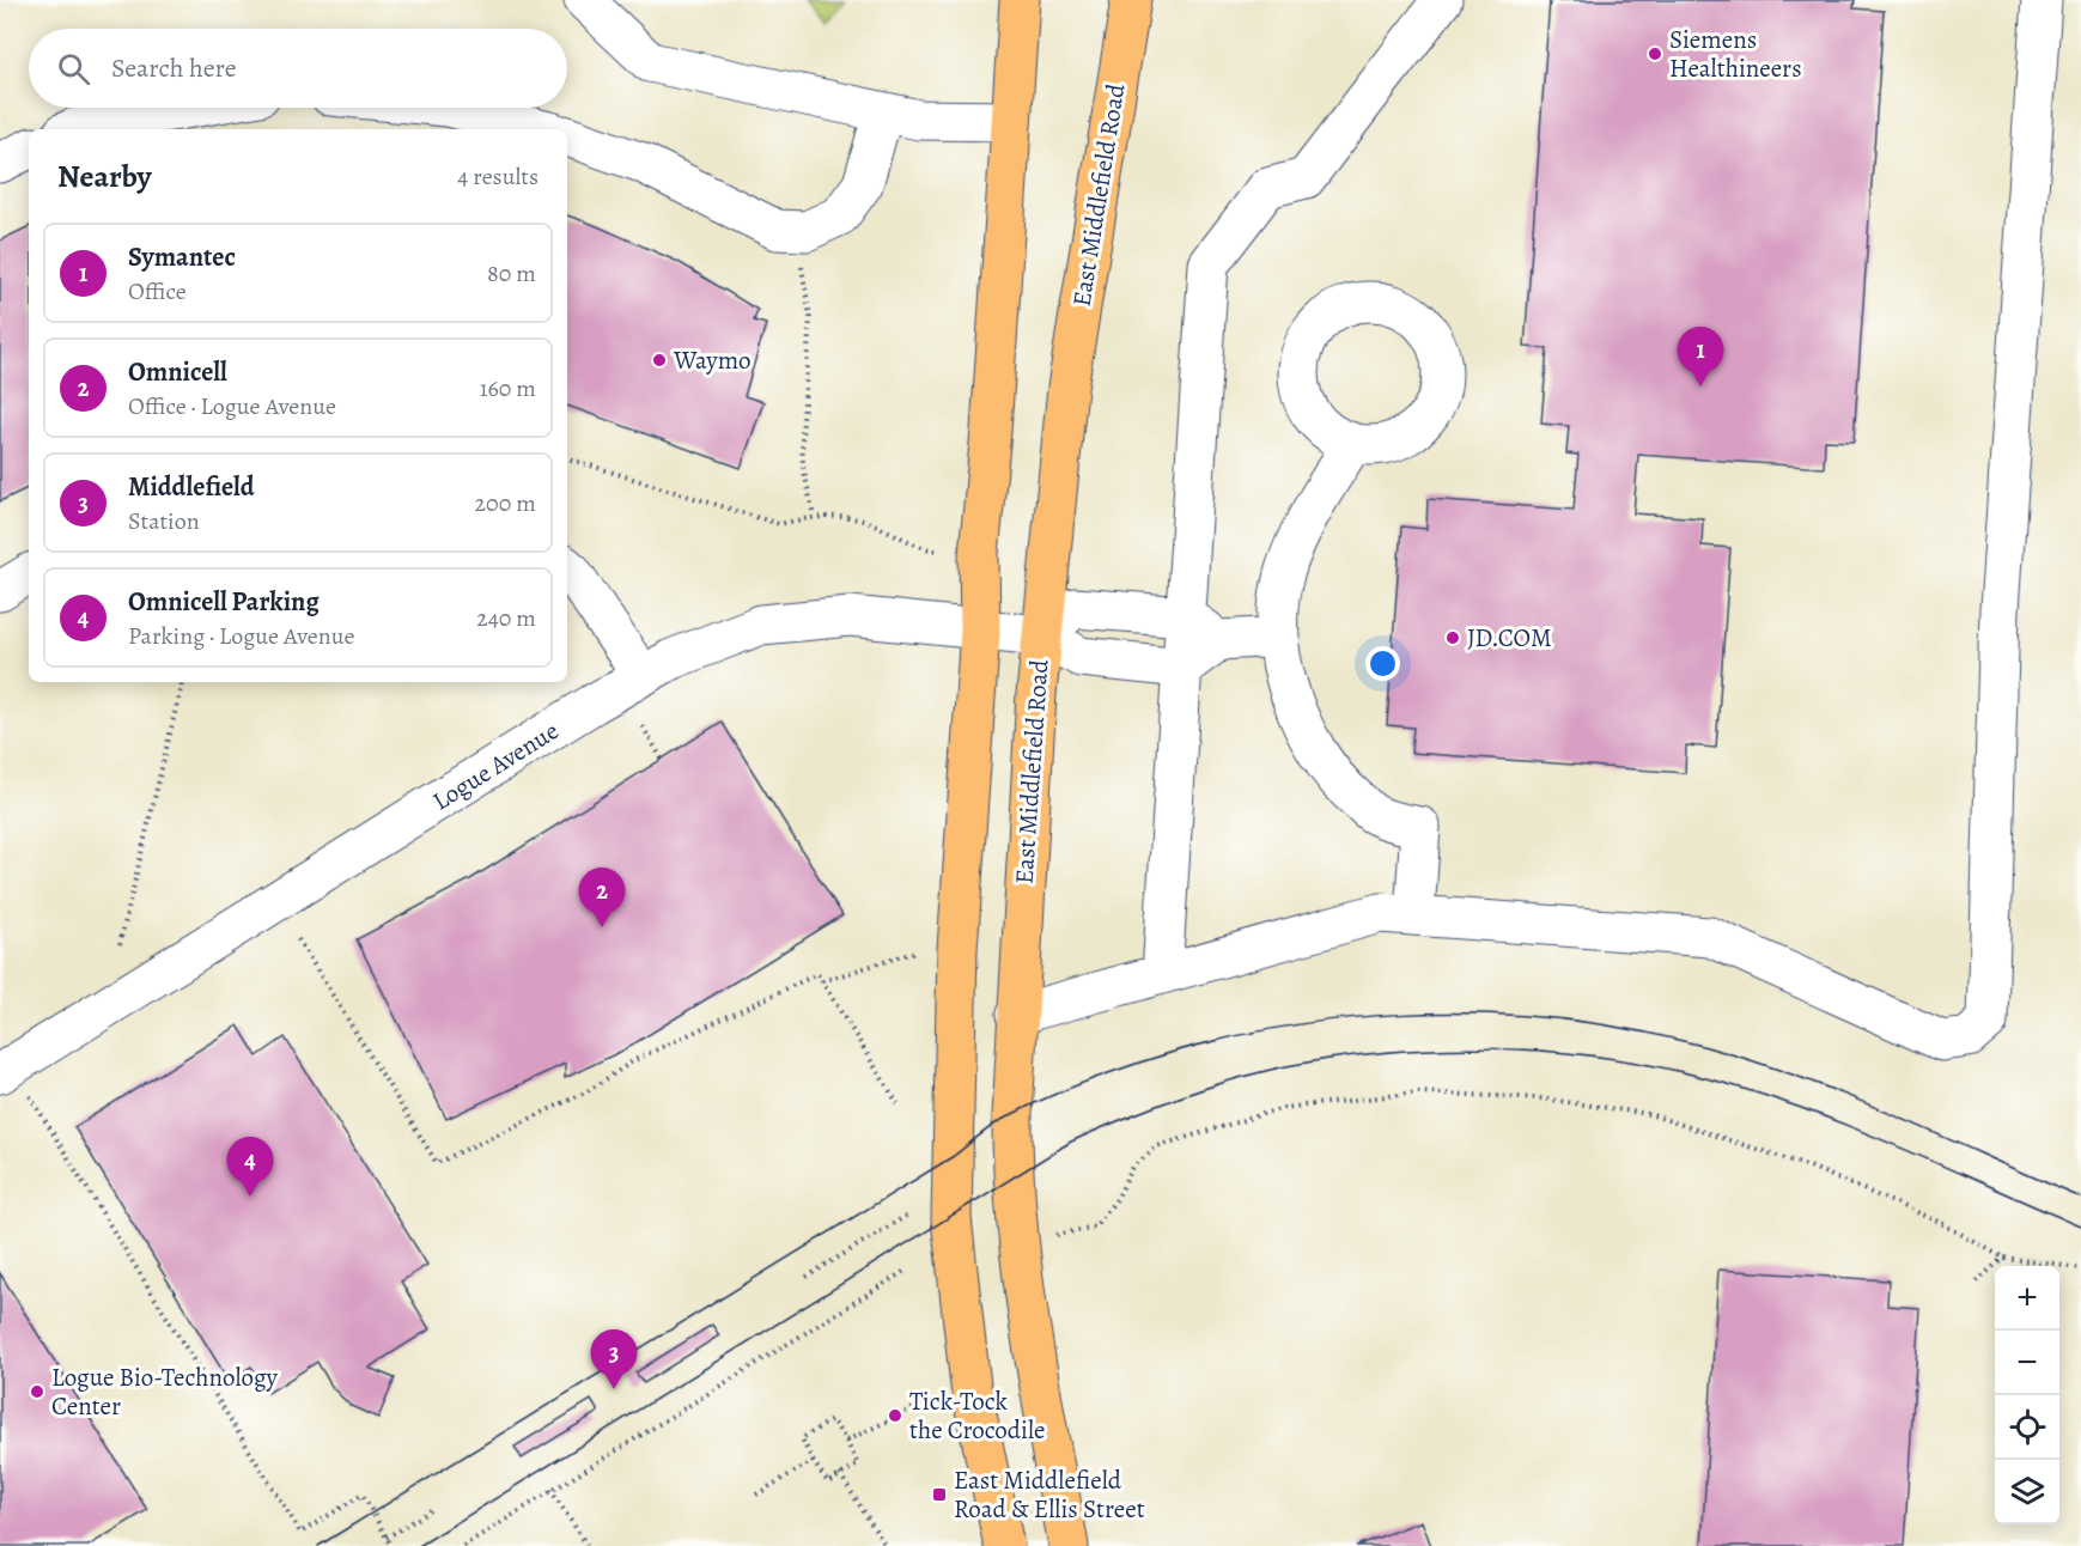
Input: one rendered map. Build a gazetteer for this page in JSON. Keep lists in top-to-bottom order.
{
  "streets": {
    "main road": ["East Middlefield Road"],
    "street": ["Logue Avenue"]
  },
  "crossings": [
    ["East Middlefield Road", "Logue Avenue"]
  ],
  "places": {
    "other": [
      "Siemens Healthineers",
      "Waymo",
      "JD.COM",
      "Logue Bio-Technology Center",
      "Tick-Tock the Crocodile"
    ],
    "transit": ["East Middlefield Road & Ellis Street"]
  },
  "page": {
    "search": "Search here",
    "heading": ["Nearby", "4 results"],
    "list": [
      {
        "mark": "1",
        "name": "Symantec",
        "note": "Office",
        "value": "80 m"
      },
      {
        "mark": "2",
        "name": "Omnicell",
        "note": "Office · Logue Avenue",
        "value": "160 m"
      },
      {
        "mark": "3",
        "name": "Middlefield",
        "note": "Station",
        "value": "200 m"
      },
      {
        "mark": "4",
        "name": "Omnicell Parking",
        "note": "Parking · Logue Avenue",
        "value": "240 m"
      }
    ],
    "pins": [
      "1",
      "2",
      "4",
      "3"
    ],
    "map_buttons": ["+", "−"]
  }
}
